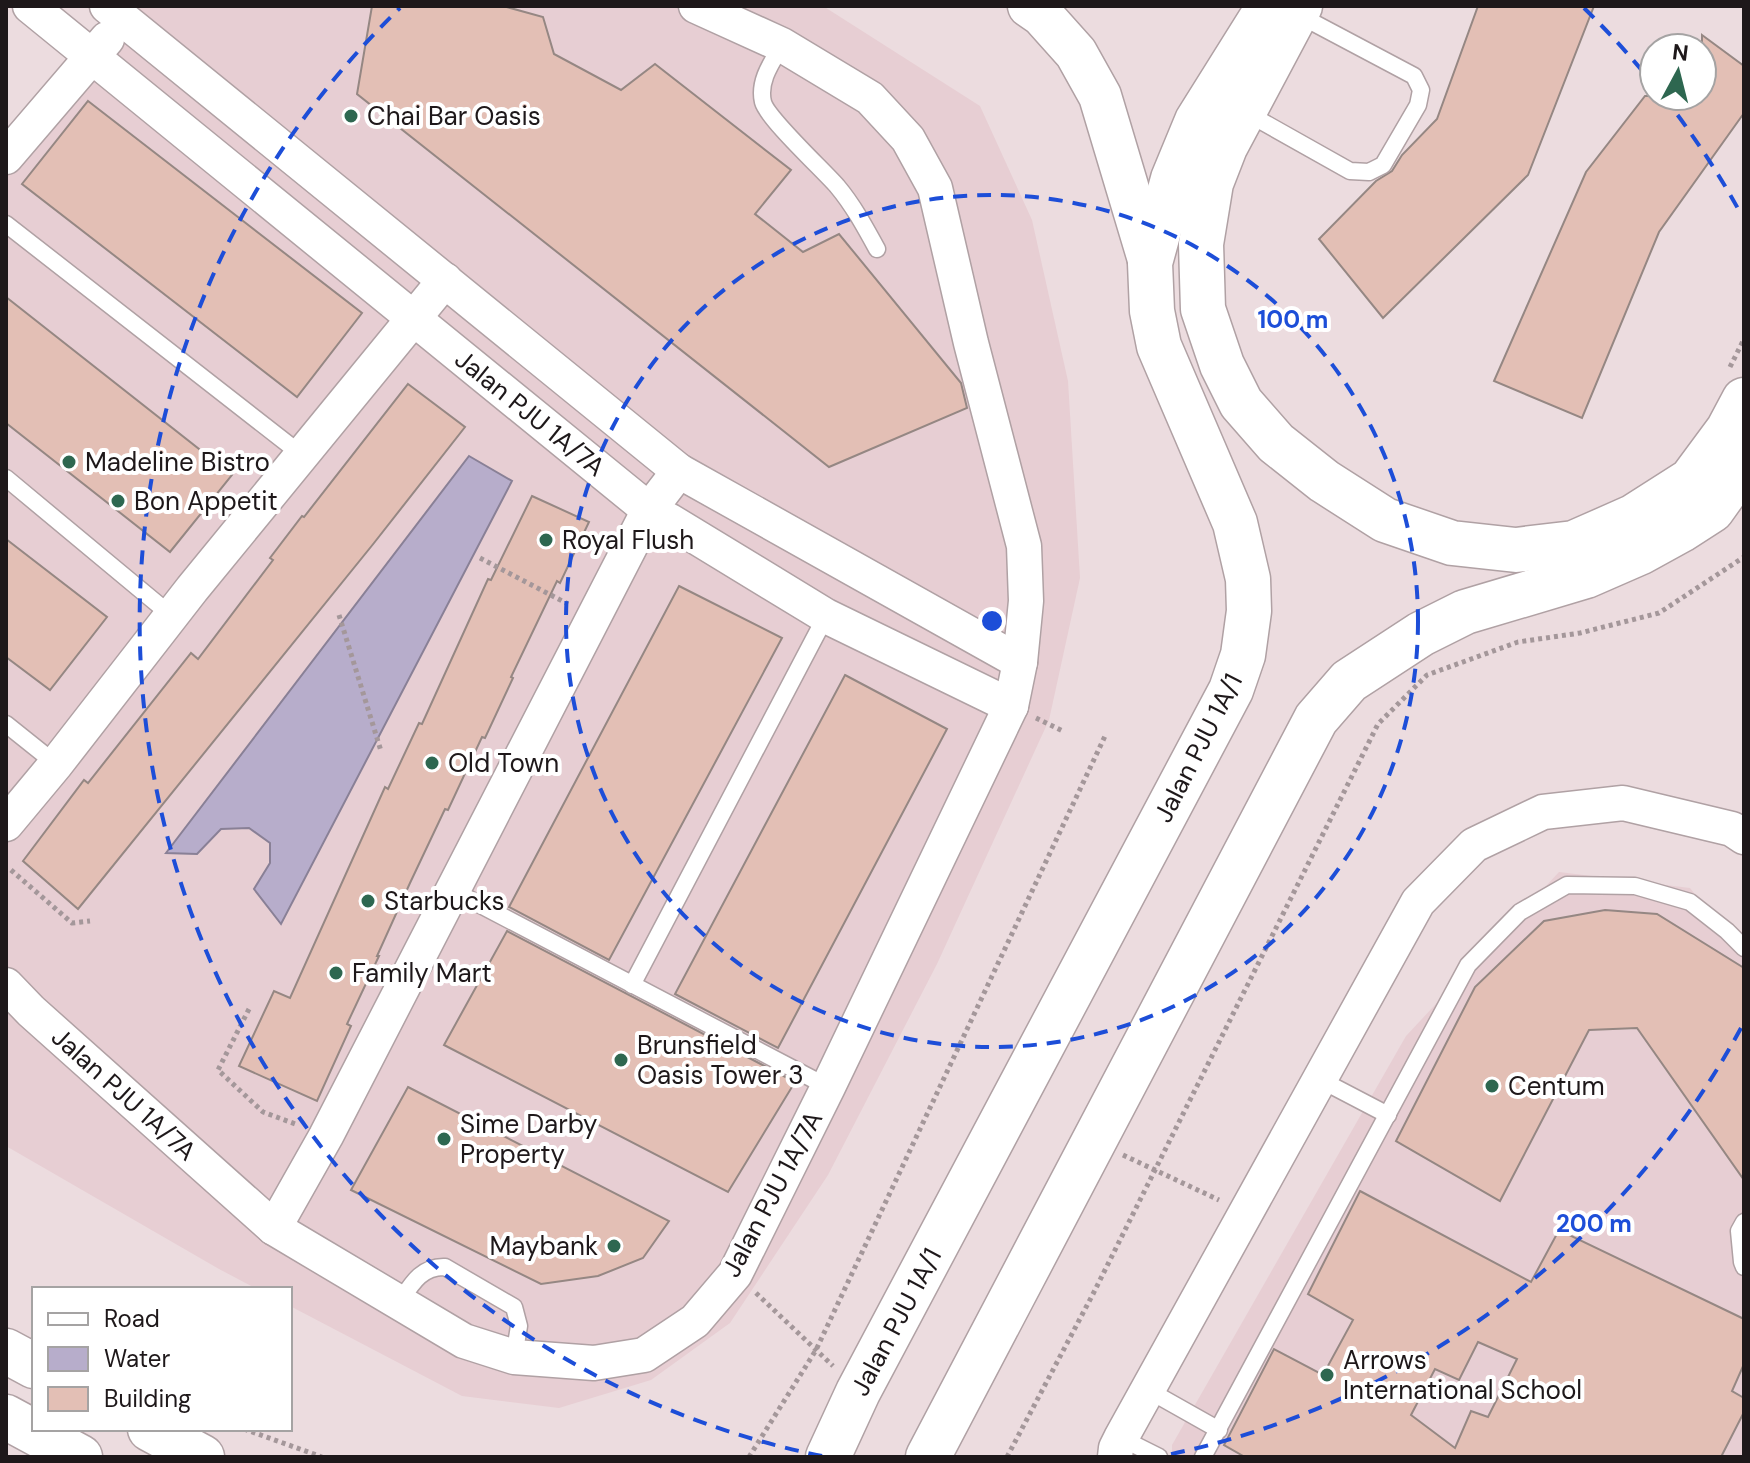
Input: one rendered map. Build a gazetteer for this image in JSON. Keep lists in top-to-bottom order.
{
  "streets": {
    "main road": ["Jalan PJU 1A/1"],
    "street": ["Jalan PJU 1A/7A"]
  },
  "places": [
    "Chai Bar Oasis",
    "Madeline Bistro",
    "Bon Appetit",
    "Royal Flush",
    "Old Town",
    "Starbucks",
    "Family Mart",
    "Brunsfield Oasis Tower 3",
    "Centum",
    "Sime Darby Property",
    "Maybank",
    "Arrows International School"
  ],
  "legend": ["Road", "Water", "Building"],
  "north": "top",
  "rings": ["100 m", "200 m"]
}
